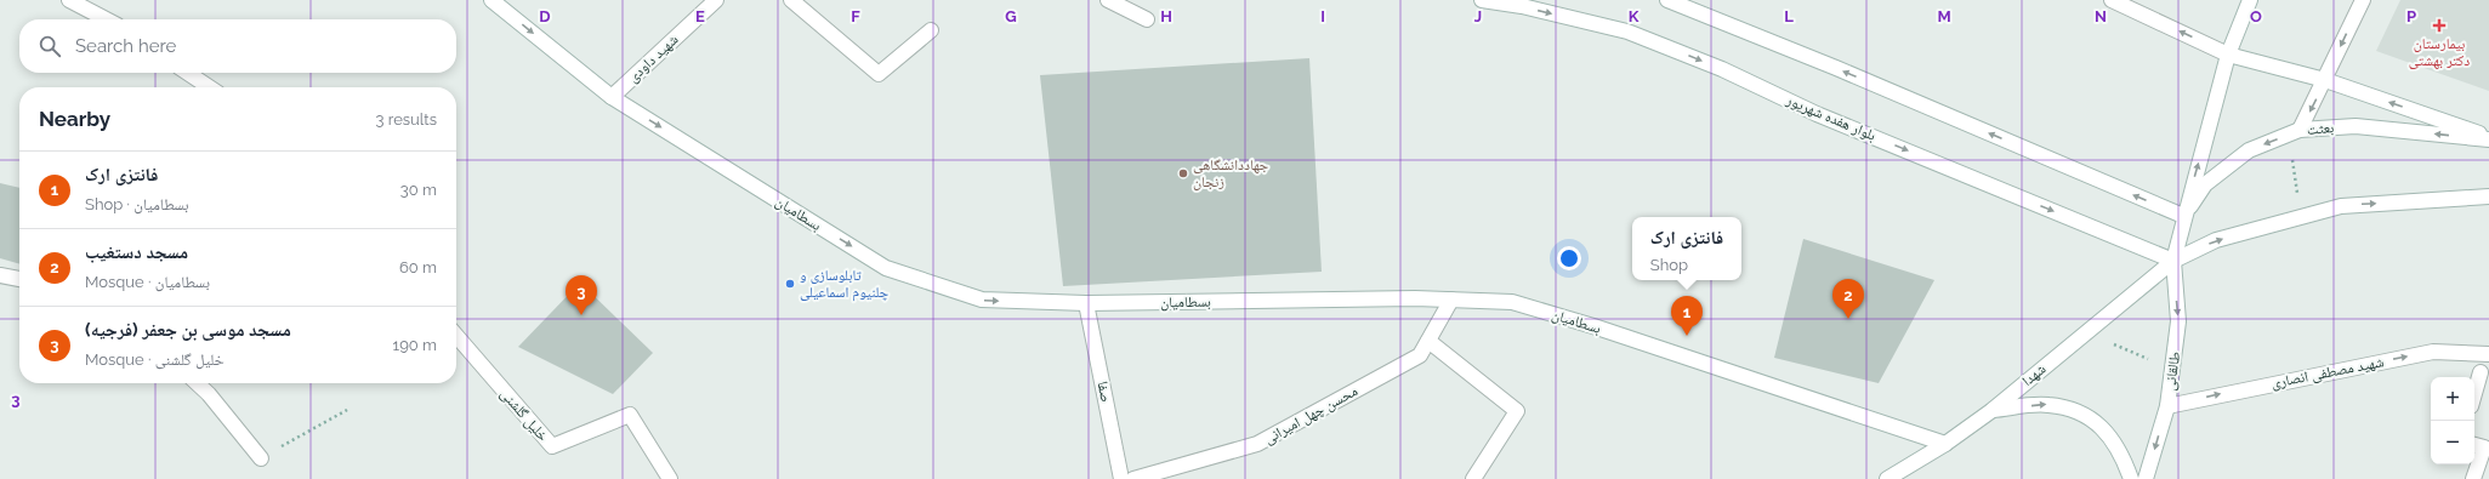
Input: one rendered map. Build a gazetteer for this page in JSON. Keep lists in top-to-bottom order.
{
  "streets": {
    "street": [
      "شهید داودی",
      "بلوار هفده شهریور",
      "بعثت",
      "بسطامیان",
      "طالقانی",
      "شهید مصطفی انصاری",
      "شهدا",
      "صفا",
      "خلیل گلشنی",
      "محسن چهل امیرانی"
    ]
  },
  "crossings": [
    ["شهید داودی", "بسطامیان"],
    ["بلوار هفده شهریور", "طالقانی"],
    ["بلوار هفده شهریور", "شهدا"],
    ["بعثت", "طالقانی"],
    ["بسطامیان", "شهدا"],
    ["بسطامیان", "صفا"],
    ["بسطامیان", "محسن چهل امیرانی"],
    ["طالقانی", "شهید مصطفی انصاری"],
    ["طالقانی", "شهدا"]
  ],
  "one_way": ["بسطامیان", "شهید مصطفی انصاری"],
  "places": {
    "health": ["بیمارستان دکتر بهشتی"],
    "other": ["جهاددانشگاهی زنجان", "تابلوسازی و چلنیوم اسماعیلی"]
  },
  "page": {
    "search": "Search here",
    "heading": ["Nearby", "3 results"],
    "list": [
      {
        "mark": "1",
        "name": "فانتزی ارک",
        "note": "Shop · بسطامیان",
        "value": "30 m"
      },
      {
        "mark": "2",
        "name": "مسجد دستغیب",
        "note": "Mosque · بسطامیان",
        "value": "60 m"
      },
      {
        "mark": "3",
        "name": "مسجد موسی بن جعفر (فرجیه)",
        "note": "Mosque · خلیل گلشنی",
        "value": "190 m"
      }
    ],
    "popup": ["فانتزی ارک", "Shop"],
    "pins": ["3", "2", "1"],
    "map_buttons": ["+", "−"]
  },
  "grid": {
    "columns": [
      "D",
      "E",
      "F",
      "G",
      "H",
      "I",
      "J",
      "K",
      "L",
      "M",
      "N",
      "O",
      "P"
    ],
    "rows": ["3"]
  }
}
